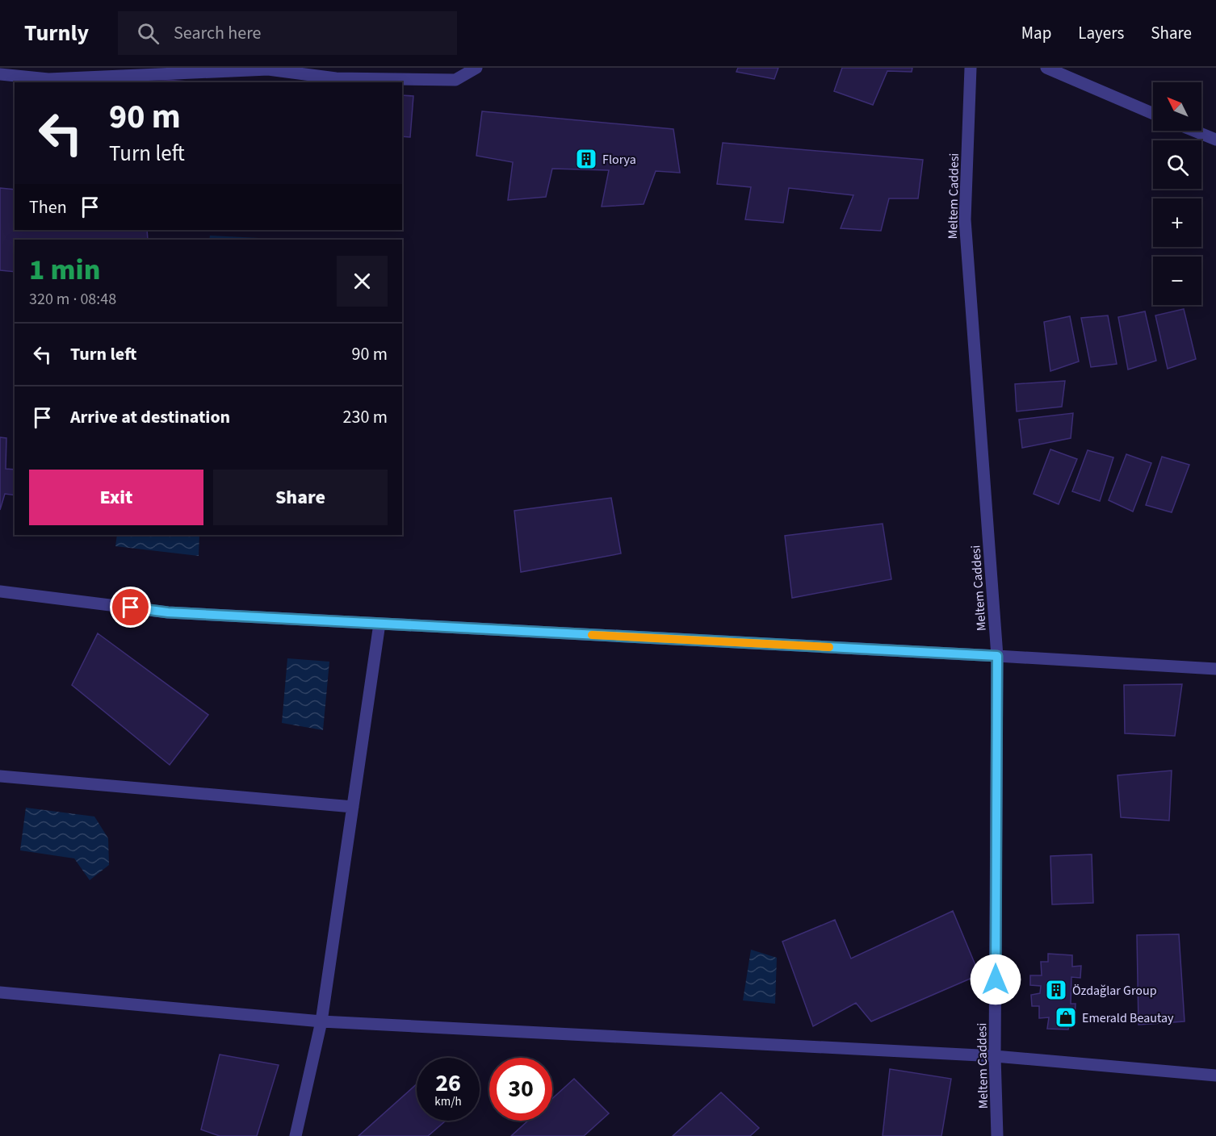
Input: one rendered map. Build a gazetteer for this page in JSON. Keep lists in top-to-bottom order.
{
  "streets": {
    "street": ["Meltem Caddesi"]
  },
  "places": {
    "building": ["Florya", "Özdağlar Group"],
    "shop": ["Emerald Beautay"]
  },
  "north": "top left",
  "page": {
    "header": "Turnly",
    "search": "Search here",
    "nav": ["Map", "Layers", "Share"],
    "map_buttons": ["+", "−"],
    "turn": ["90 m", "Turn left"],
    "then": "Then",
    "heading": ["1 min", "320 m · 08:48"],
    "list": [
      {
        "name": "Turn left",
        "value": "90 m"
      },
      {
        "name": "Arrive at destination",
        "value": "230 m"
      }
    ],
    "buttons": ["Exit", "Share"],
    "speed": "26 km/h",
    "limit": "30"
  }
}
